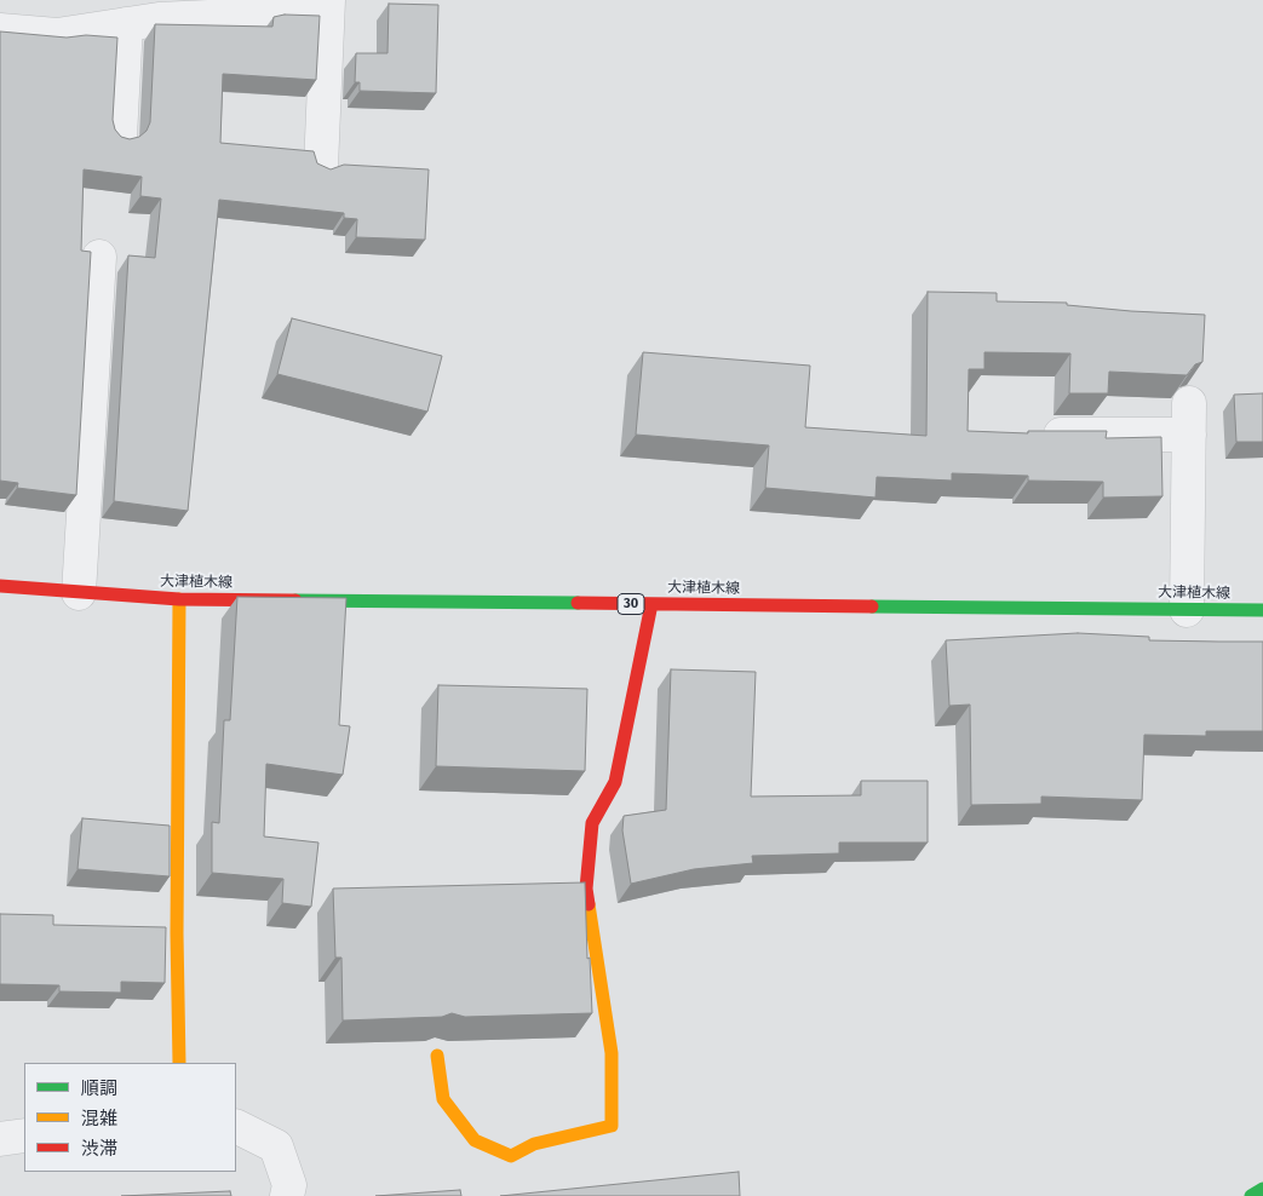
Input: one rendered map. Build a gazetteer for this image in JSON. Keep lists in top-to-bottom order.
{
  "streets": {
    "main road": ["大津植木線", "30"]
  },
  "legend": ["順調", "混雑", "渋滞"]
}
